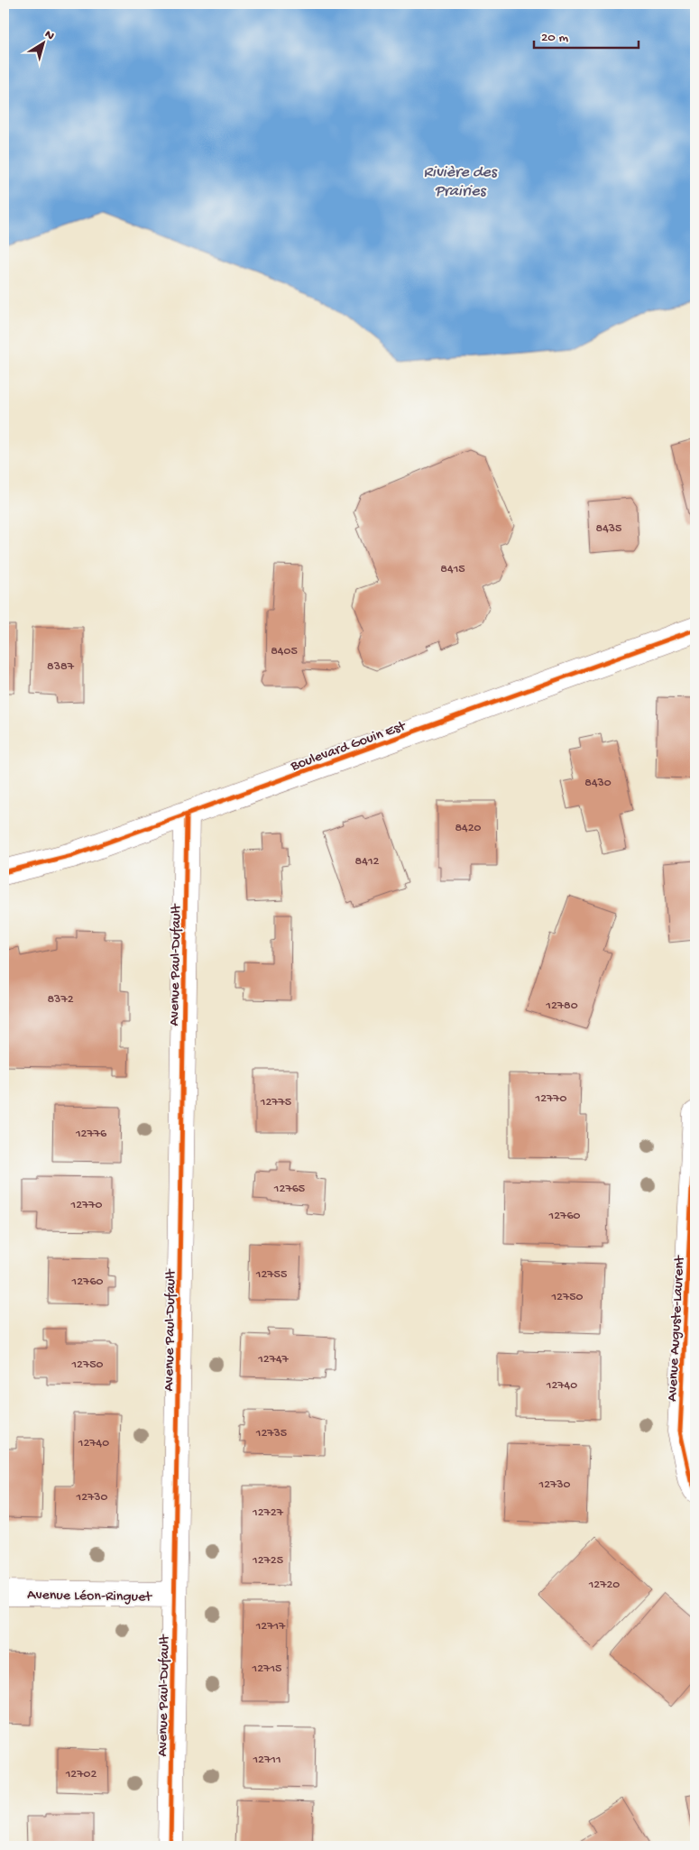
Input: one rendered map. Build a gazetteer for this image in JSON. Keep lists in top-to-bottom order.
{
  "streets": {
    "street": [
      "Boulevard Gouin Est",
      "Avenue Paul-Dufault",
      "Avenue Auguste-Laurent",
      "Avenue Léon-Ringuet"
    ]
  },
  "crossings": [
    ["Boulevard Gouin Est", "Avenue Paul-Dufault"],
    ["Avenue Paul-Dufault", "Avenue Léon-Ringuet"]
  ],
  "water": ["Rivière des Prairies"],
  "house_numbers": [
    "8435",
    "8415",
    "8405",
    "8387",
    "8430",
    "8420",
    "8412",
    "8372",
    "12780",
    "12770",
    "12775",
    "12776",
    "12765",
    "12770",
    "12760",
    "12755",
    "12760",
    "12750",
    "12747",
    "12750",
    "12740",
    "12735",
    "12740",
    "12730",
    "12730",
    "12727",
    "12725",
    "12720",
    "12717",
    "12715",
    "12711",
    "12702"
  ],
  "scale_bar": "20 m",
  "north": "top right"
}
